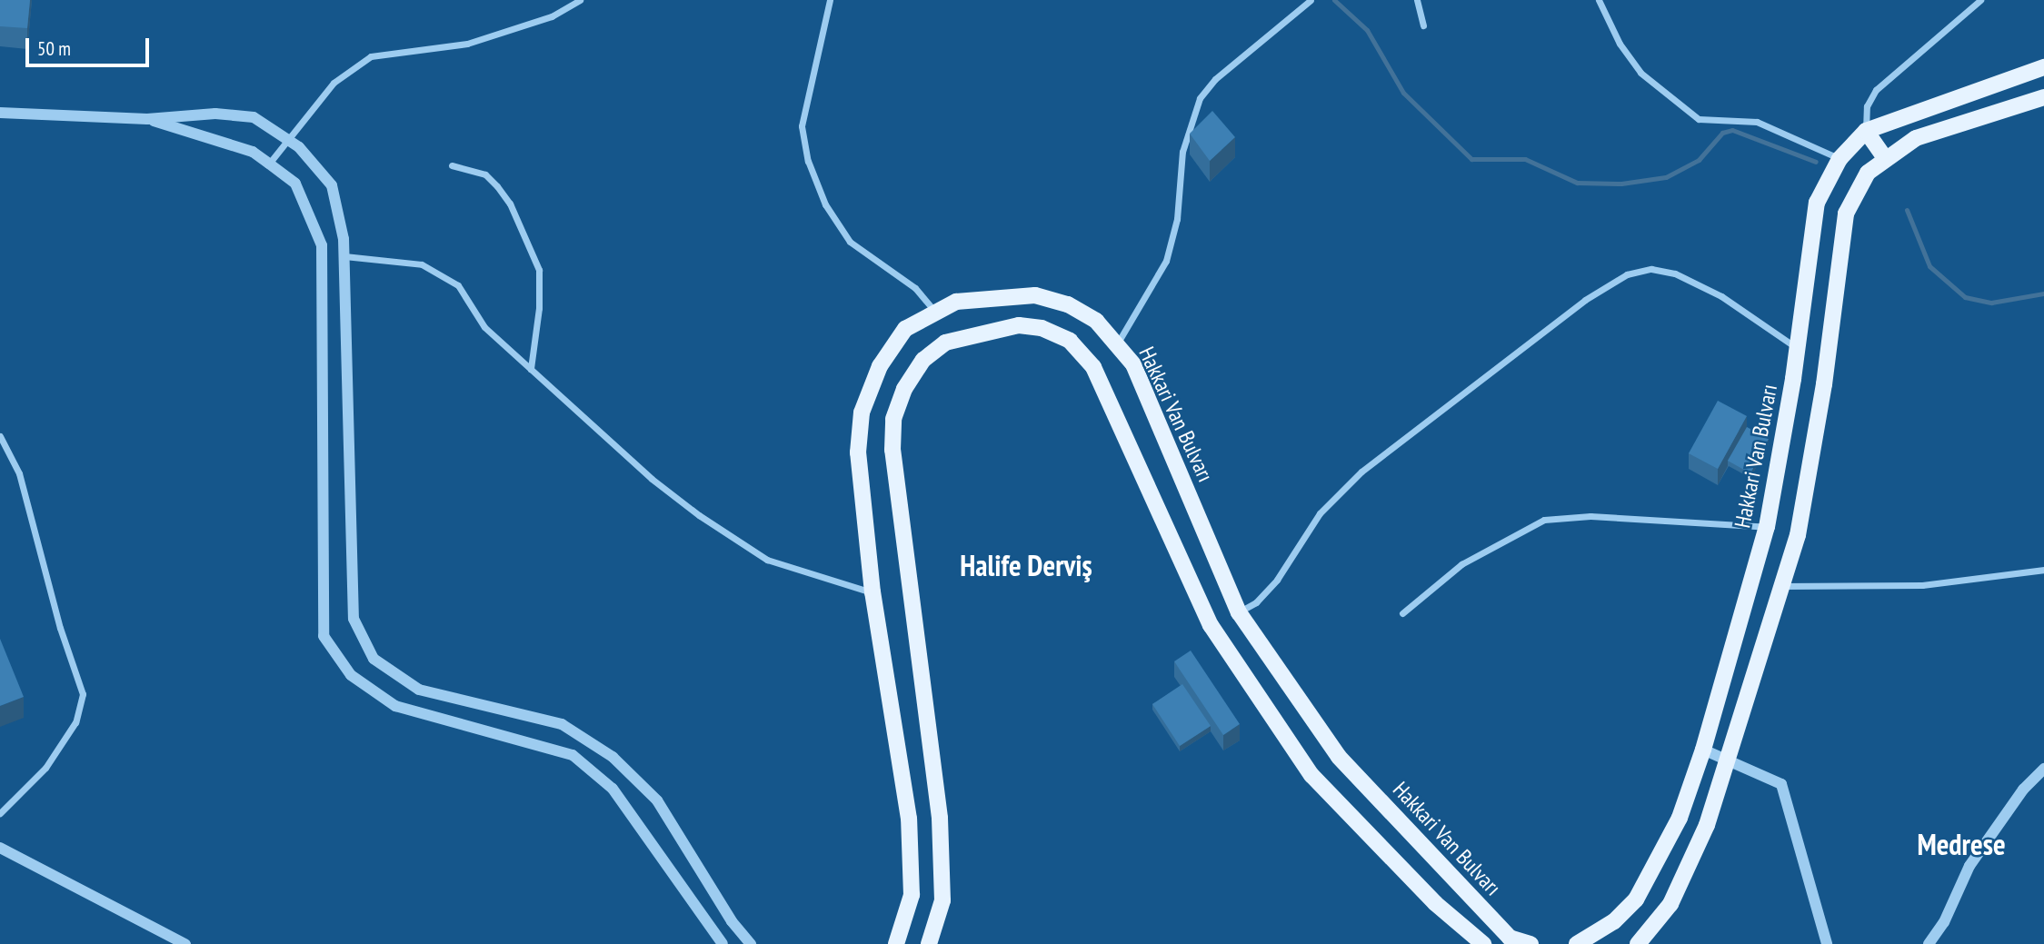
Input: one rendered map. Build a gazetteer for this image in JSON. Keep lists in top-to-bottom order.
{
  "streets": {
    "main road": ["Hakkari Van Bulvarı"]
  },
  "districts": ["Halife Derviş", "Medrese"],
  "scale_bar": "50 m"
}
